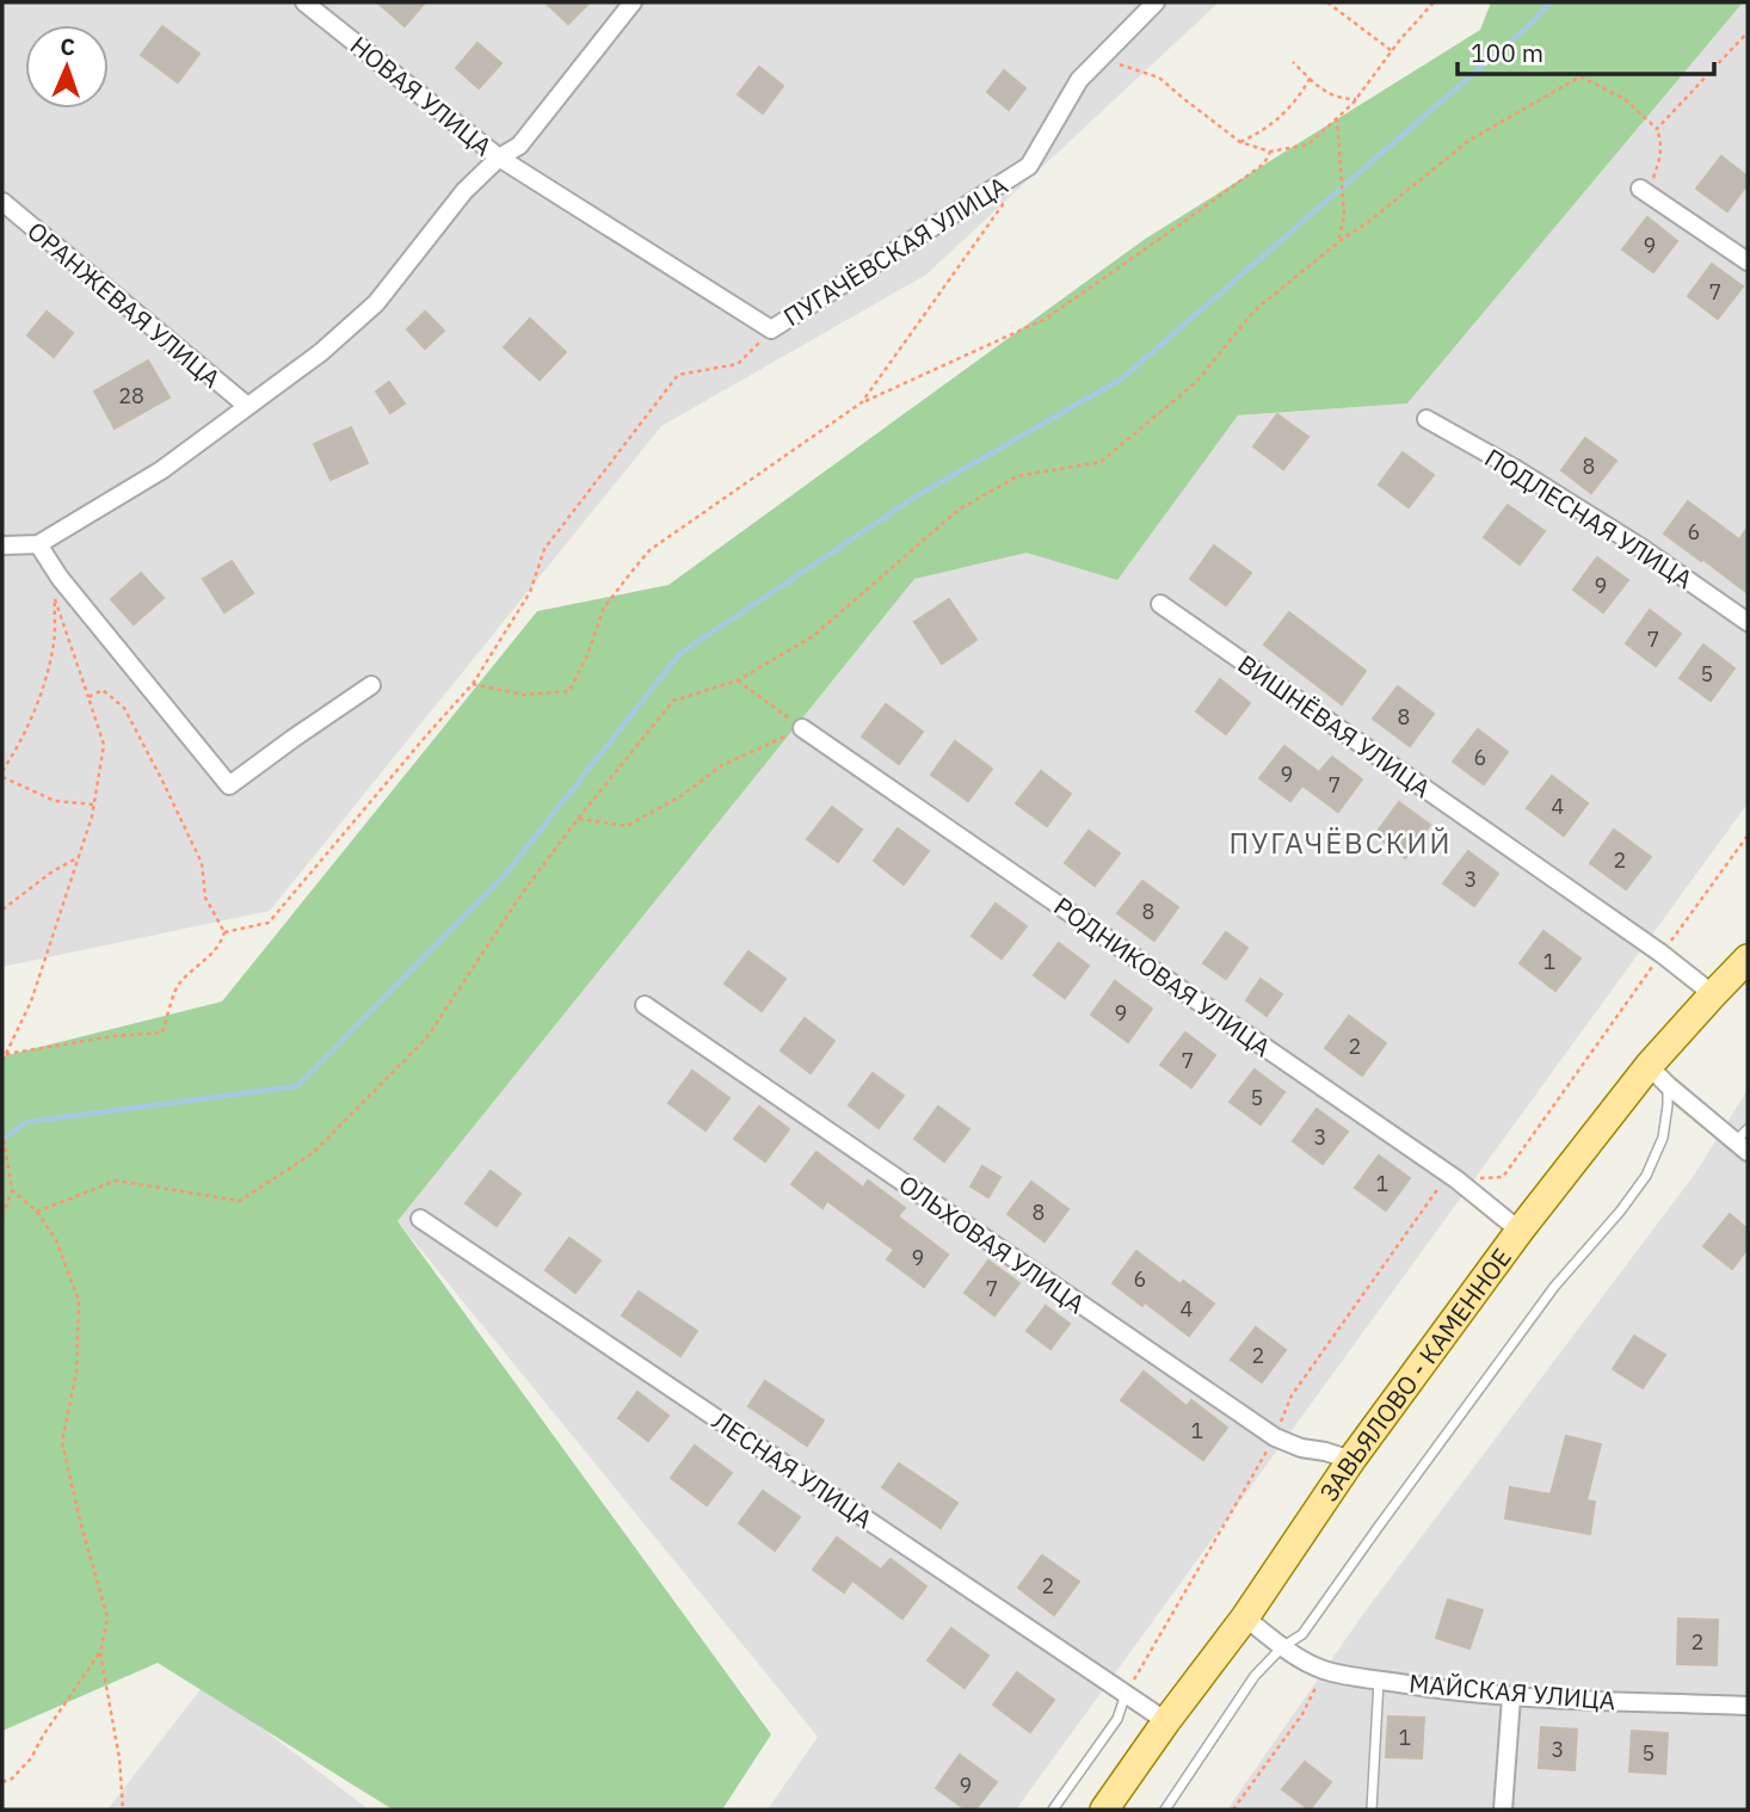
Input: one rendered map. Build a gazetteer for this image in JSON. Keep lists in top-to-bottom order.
{
  "streets": {
    "main road": ["ЗАВЬЯЛОВО - КАМЕННОЕ"],
    "street": [
      "НОВАЯ УЛИЦА",
      "ПУГАЧЁВСКАЯ УЛИЦА",
      "ОРАНЖЕВАЯ УЛИЦА",
      "ПОДЛЕСНАЯ УЛИЦА",
      "ВИШНЁВАЯ УЛИЦА",
      "РОДНИКОВАЯ УЛИЦА",
      "ОЛЬХОВАЯ УЛИЦА",
      "ЛЕСНАЯ УЛИЦА",
      "МАЙСКАЯ УЛИЦА"
    ]
  },
  "crossings": [
    ["НОВАЯ УЛИЦА", "ПУГАЧЁВСКАЯ УЛИЦА"],
    ["ВИШНЁВАЯ УЛИЦА", "ЗАВЬЯЛОВО - КАМЕННОЕ"],
    ["РОДНИКОВАЯ УЛИЦА", "ЗАВЬЯЛОВО - КАМЕННОЕ"],
    ["ОЛЬХОВАЯ УЛИЦА", "ЗАВЬЯЛОВО - КАМЕННОЕ"],
    ["ЗАВЬЯЛОВО - КАМЕННОЕ", "ЛЕСНАЯ УЛИЦА"],
    ["ЗАВЬЯЛОВО - КАМЕННОЕ", "МАЙСКАЯ УЛИЦА"]
  ],
  "districts": ["ПУГАЧЁВСКИЙ"],
  "house_numbers": [
    "9",
    "7",
    "28",
    "8",
    "6",
    "9",
    "7",
    "5",
    "8",
    "6",
    "9",
    "7",
    "4",
    "2",
    "3",
    "8",
    "1",
    "9",
    "2",
    "7",
    "5",
    "3",
    "1",
    "8",
    "9",
    "6",
    "7",
    "4",
    "2",
    "1",
    "2",
    "2",
    "1",
    "3",
    "5",
    "9"
  ],
  "scale_bar": "100 m",
  "north": "top"
}
